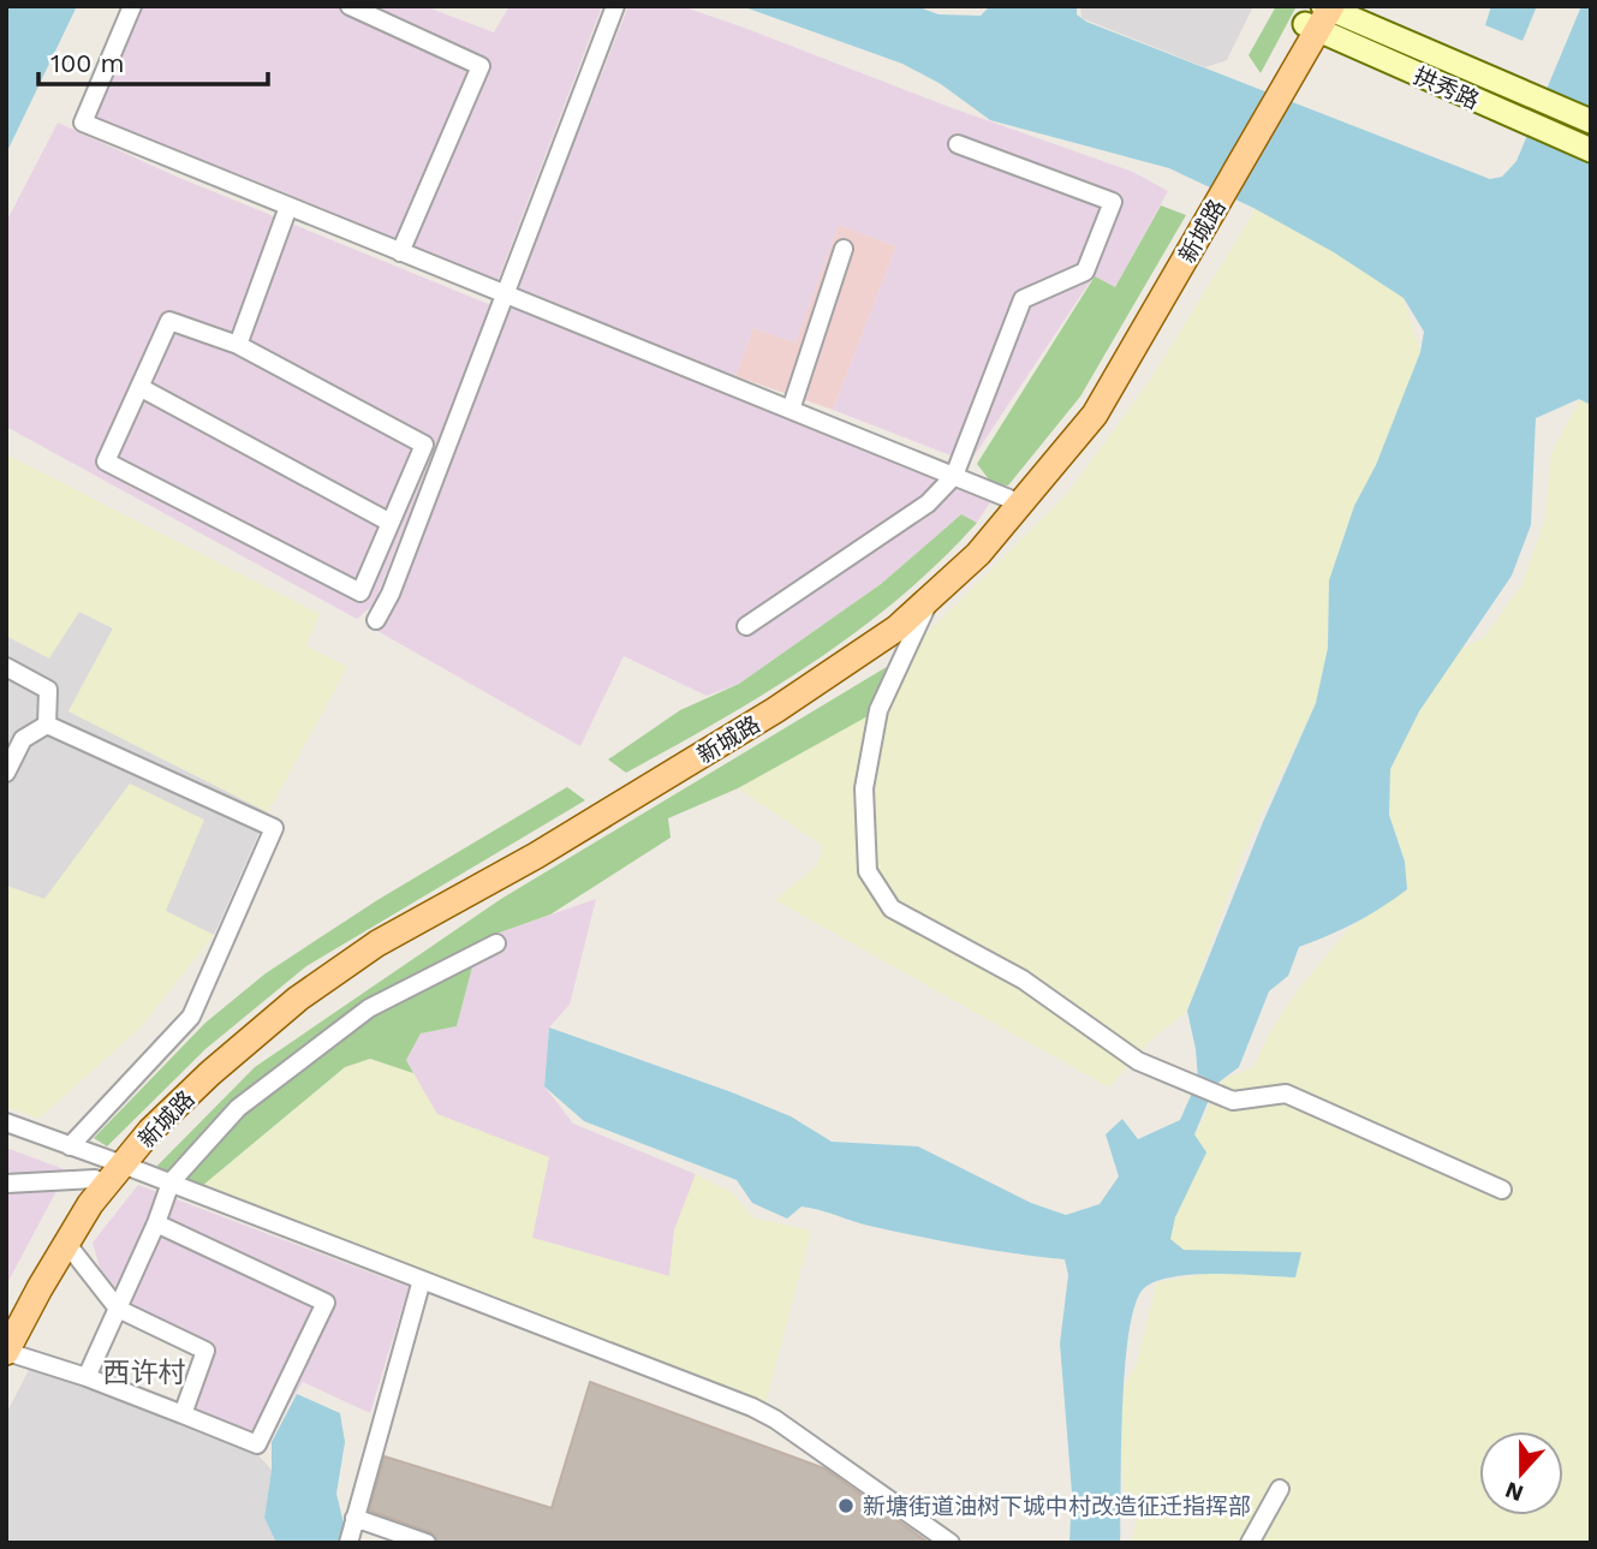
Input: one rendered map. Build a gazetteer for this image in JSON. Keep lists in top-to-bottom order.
{
  "streets": {
    "main road": ["拱秀路", "新城路"]
  },
  "crossings": [
    ["拱秀路", "新城路"]
  ],
  "districts": ["西许村"],
  "places": ["新塘街道油树下城中村改造征迁指挥部"],
  "scale_bar": "100 m",
  "north": "bottom"
}
